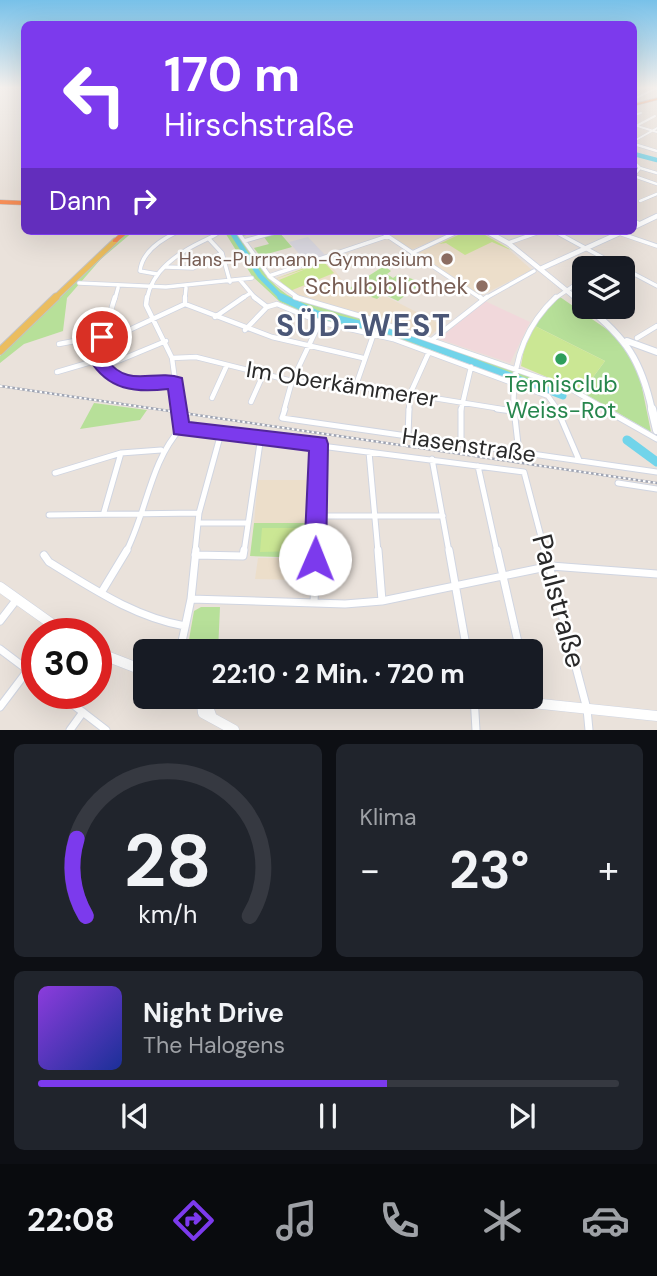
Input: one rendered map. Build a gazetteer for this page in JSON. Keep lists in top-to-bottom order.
{
  "streets": {
    "street": ["Im Oberkämmerer", "Hasenstraße", "Paulstraße"]
  },
  "crossings": [
    ["Im Oberkämmerer", "Hasenstraße"]
  ],
  "districts": ["SÜD-WEST"],
  "places": ["Hans-Purrmann-Gymnasium", "Schulbibliothek", "Tennisclub Weiss-Rot"],
  "page": {
    "turn": ["170 m", "Hirschstraße"],
    "then": "Dann",
    "limit": "30",
    "trip": "22:10 · 2 Min. · 720 m",
    "tile": "Klima",
    "heat": ["−", "23°", "+"],
    "song": ["Night Drive", "The Halogens"],
    "tabs": "22:08",
    "gauge": ["28", "km/h"]
  }
}
